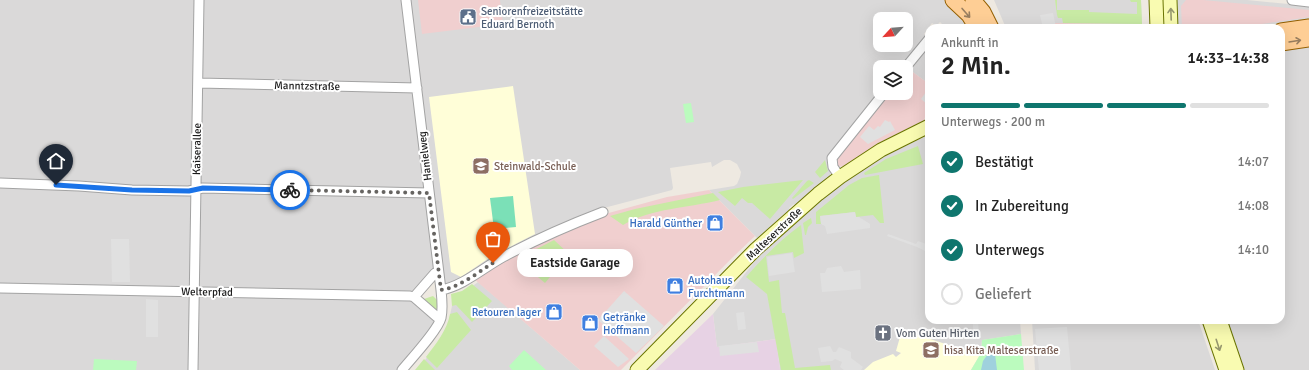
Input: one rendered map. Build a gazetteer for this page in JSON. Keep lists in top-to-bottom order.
{
  "streets": {
    "main road": ["Malteserstraße"],
    "street": [
      "Manntzstraße",
      "Kaiserallee",
      "Hanielweg",
      "Welterpfad"
    ]
  },
  "crossings": [
    ["Manntzstraße", "Kaiserallee"],
    ["Manntzstraße", "Hanielweg"],
    ["Kaiserallee", "Welterpfad"]
  ],
  "places": {
    "public building": ["Seniorenfreizeitstätte Eduard Bernoth"],
    "school or university": ["Steinwald-Schule", "hisa Kita Malteserstraße"],
    "shop": [
      "Harald Günther",
      "Autohaus Furchtmann",
      "Retouren lager",
      "Getränke Hoffmann"
    ],
    "other": ["Eastside Garage"],
    "church": ["Vom Guten Hirten"]
  },
  "north": "bottom left",
  "page": {
    "heading": ["2 Min.", "Ankunft in", "14:33–14:38"],
    "bar": "Unterwegs · 200 m",
    "list": [
      ["Bestätigt", "14:07"],
      ["In Zubereitung", "14:08"],
      ["Unterwegs", "14:10"],
      "Geliefert"
    ],
    "bubble": "Eastside Garage"
  }
}
